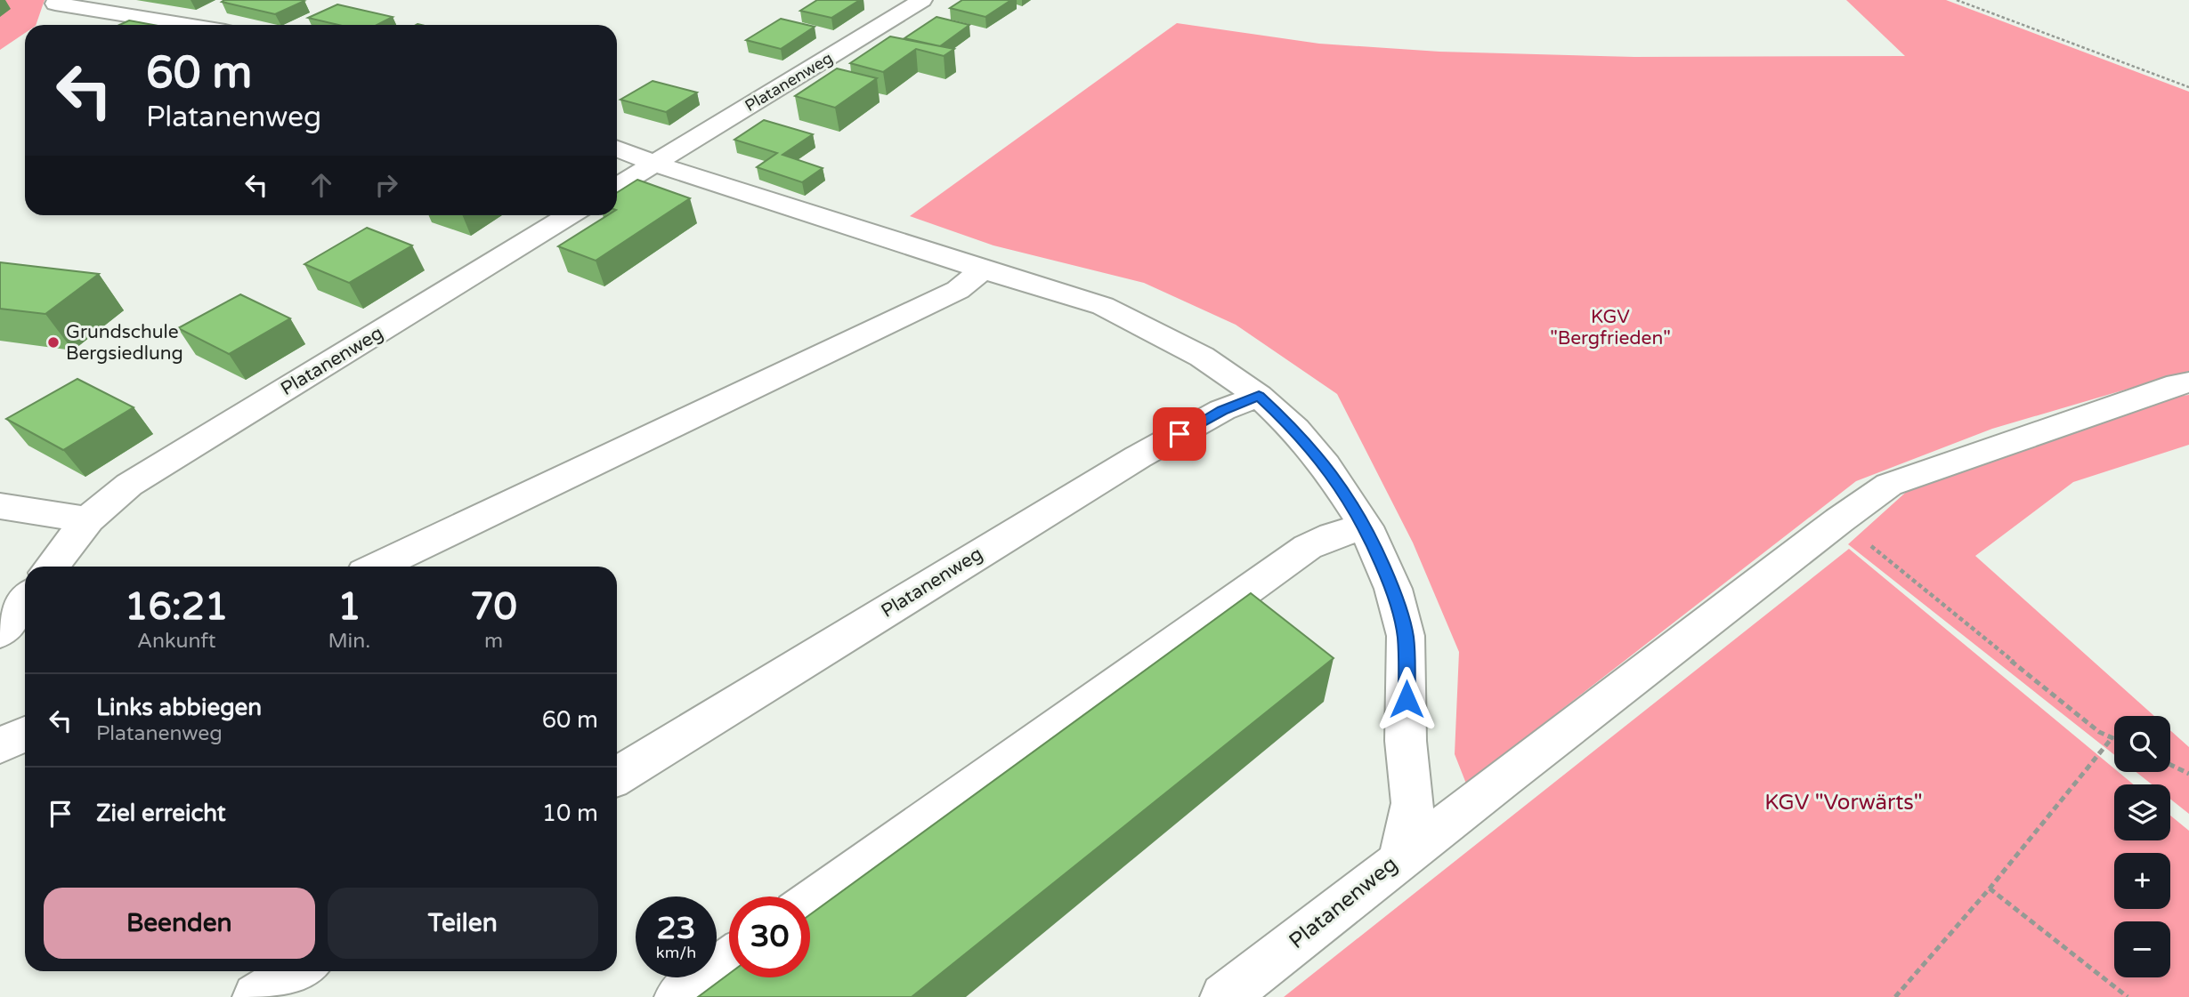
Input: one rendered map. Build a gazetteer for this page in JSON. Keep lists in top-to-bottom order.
{
  "streets": {
    "street": ["Platanenweg"]
  },
  "parks": ["KGV \"Bergfrieden\"", "KGV \"Vorwärts\""],
  "places": ["Grundschule Bergsiedlung"],
  "page": {
    "turn": ["60 m", "Platanenweg"],
    "eta": [
      "16:21",
      "Ankunft",
      "1",
      "Min.",
      "70",
      "m"
    ],
    "list": [
      {
        "name": "Links abbiegen",
        "note": "Platanenweg",
        "value": "60 m"
      },
      {
        "name": "Ziel erreicht",
        "value": "10 m"
      }
    ],
    "map_buttons": ["+", "−"],
    "buttons": ["Beenden", "Teilen"],
    "speed": "23 km/h",
    "limit": "30"
  }
}
